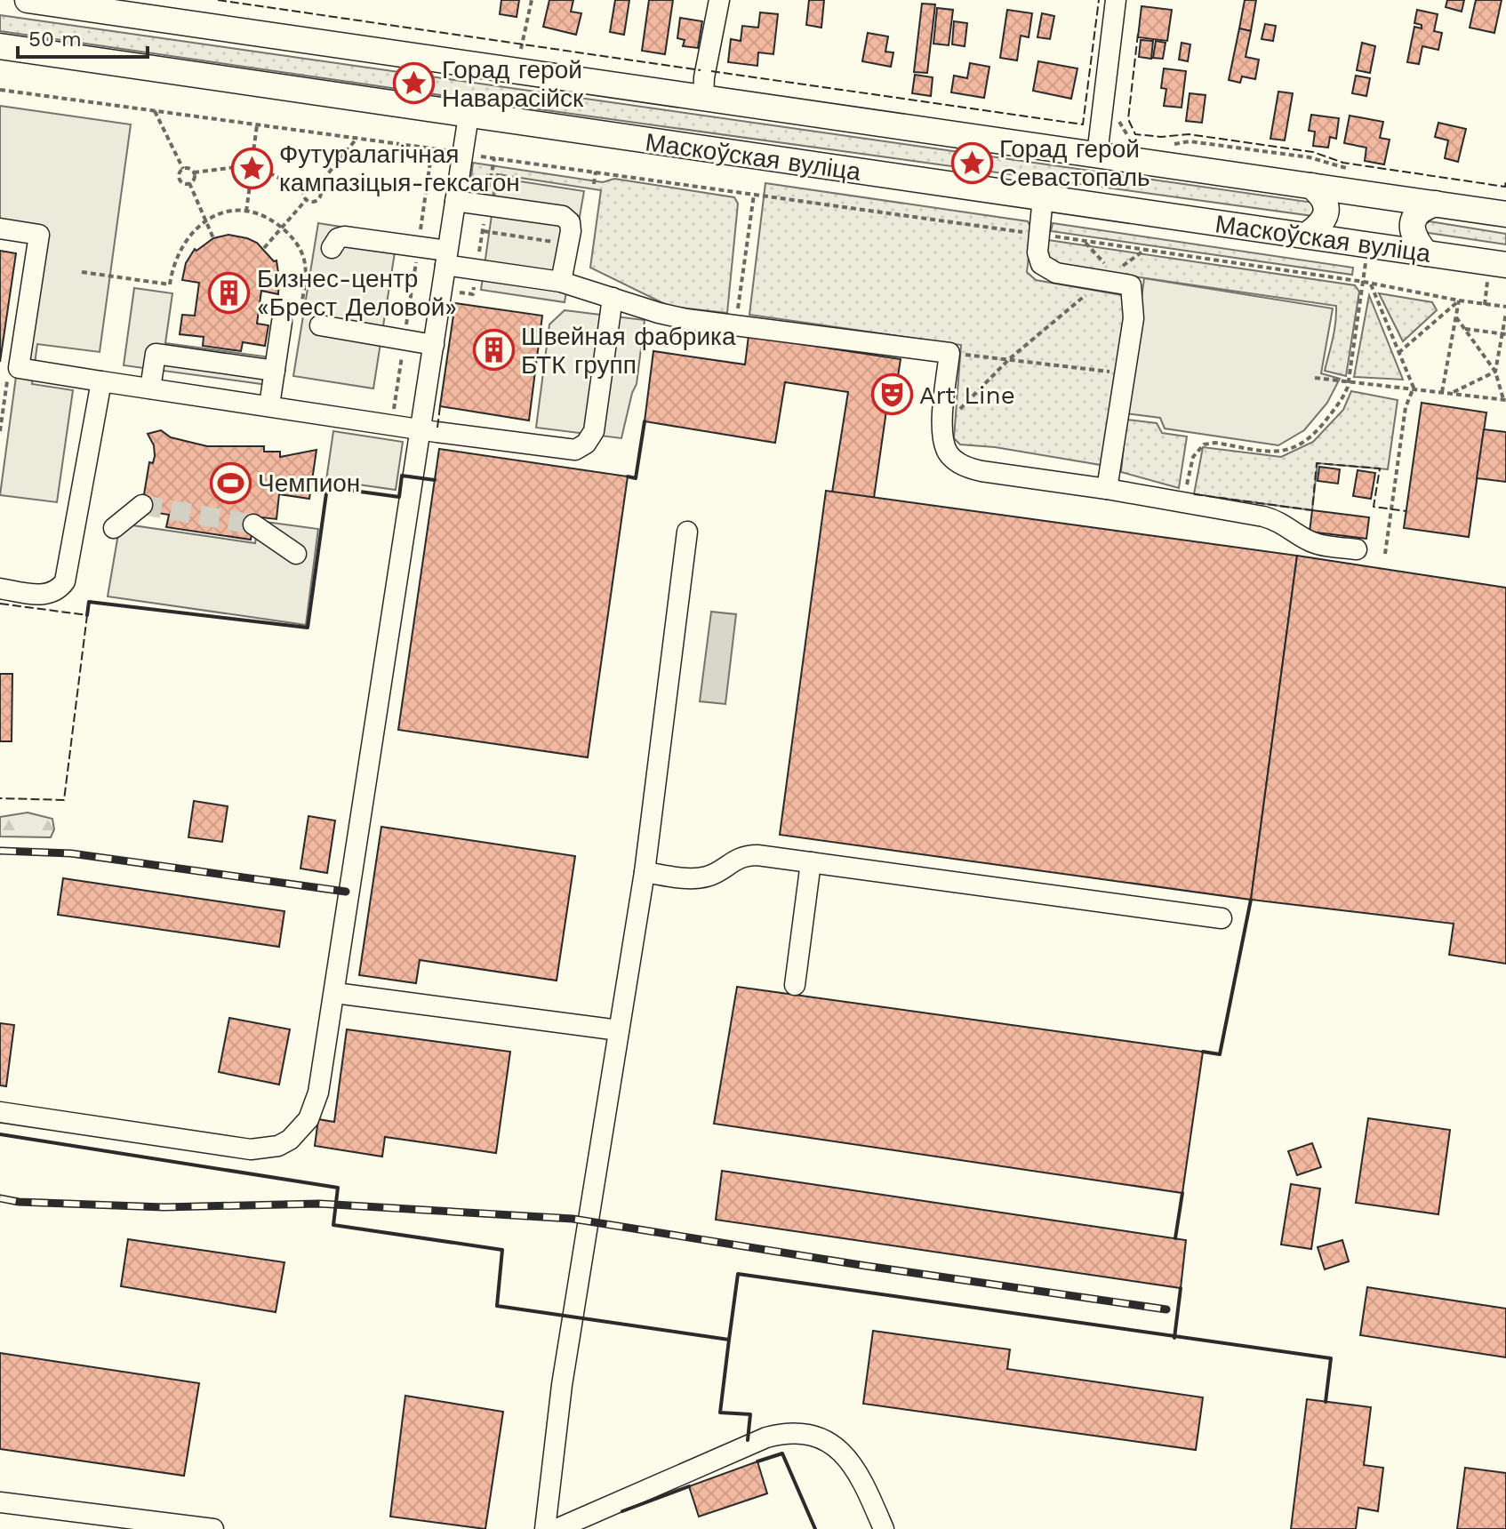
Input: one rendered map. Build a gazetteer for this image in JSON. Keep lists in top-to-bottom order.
{
  "streets": {
    "main road": ["Маскоўская вуліца"]
  },
  "places": {
    "place": ["Горад герой Наварасійск", "Горад герой Севастопаль", "Футуралагічная кампазіцыя-гексагон"],
    "building": ["Бизнес-центр «Брест Деловой»", "Швейная фабрика БТК групп"],
    "theatre": ["Art Line"],
    "sports": ["Чемпион"]
  },
  "scale_bar": "50 m"
}
